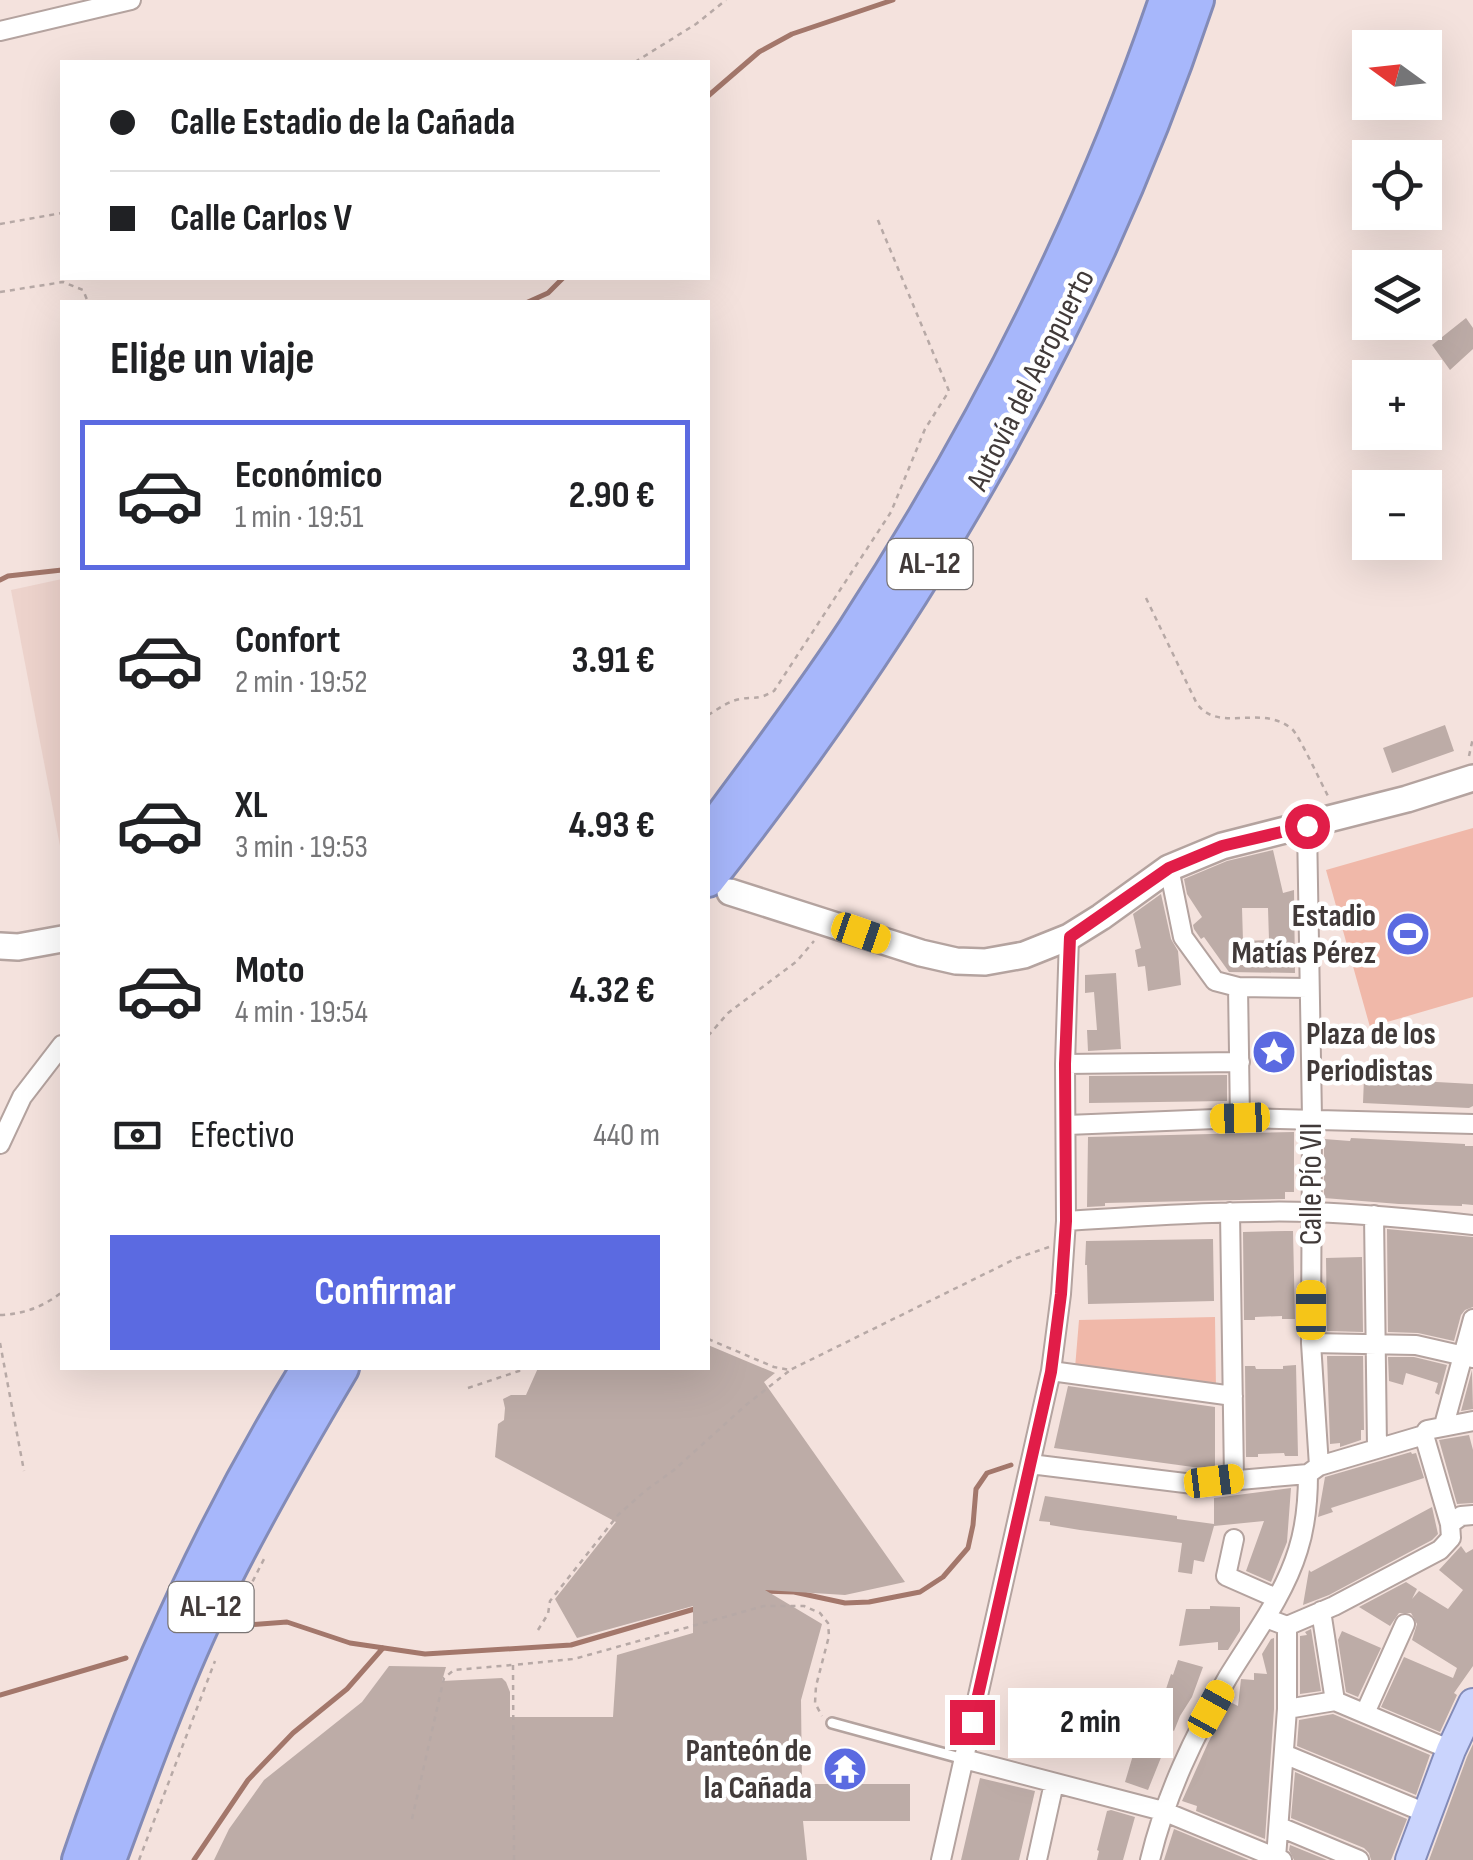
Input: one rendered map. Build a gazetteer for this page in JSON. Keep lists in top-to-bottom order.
{
  "streets": {
    "highway": ["Autovía del Aeropuerto", "AL-12"],
    "street": ["Calle Pío VII"]
  },
  "places": {
    "sports": ["Estadio Matías Pérez"],
    "place": ["Plaza de los Periodistas"],
    "temple": ["Panteón de la Cañada"]
  },
  "north": "left",
  "page": {
    "map_buttons": ["+", "−"],
    "banner": ["Calle Estadio de la Cañada", "Calle Carlos V"],
    "heading": "Elige un viaje",
    "list": [
      {
        "name": "Económico",
        "note": "1 min · 19:51",
        "value": "2.90 €"
      },
      {
        "name": "Confort",
        "note": "2 min · 19:52",
        "value": "3.91 €"
      },
      {
        "name": "XL",
        "note": "3 min · 19:53",
        "value": "4.93 €"
      },
      {
        "name": "Moto",
        "note": "4 min · 19:54",
        "value": "4.32 €"
      }
    ],
    "pay": ["Efectivo", "440 m"],
    "buttons": "Confirmar",
    "bubble": "2 min"
  }
}
